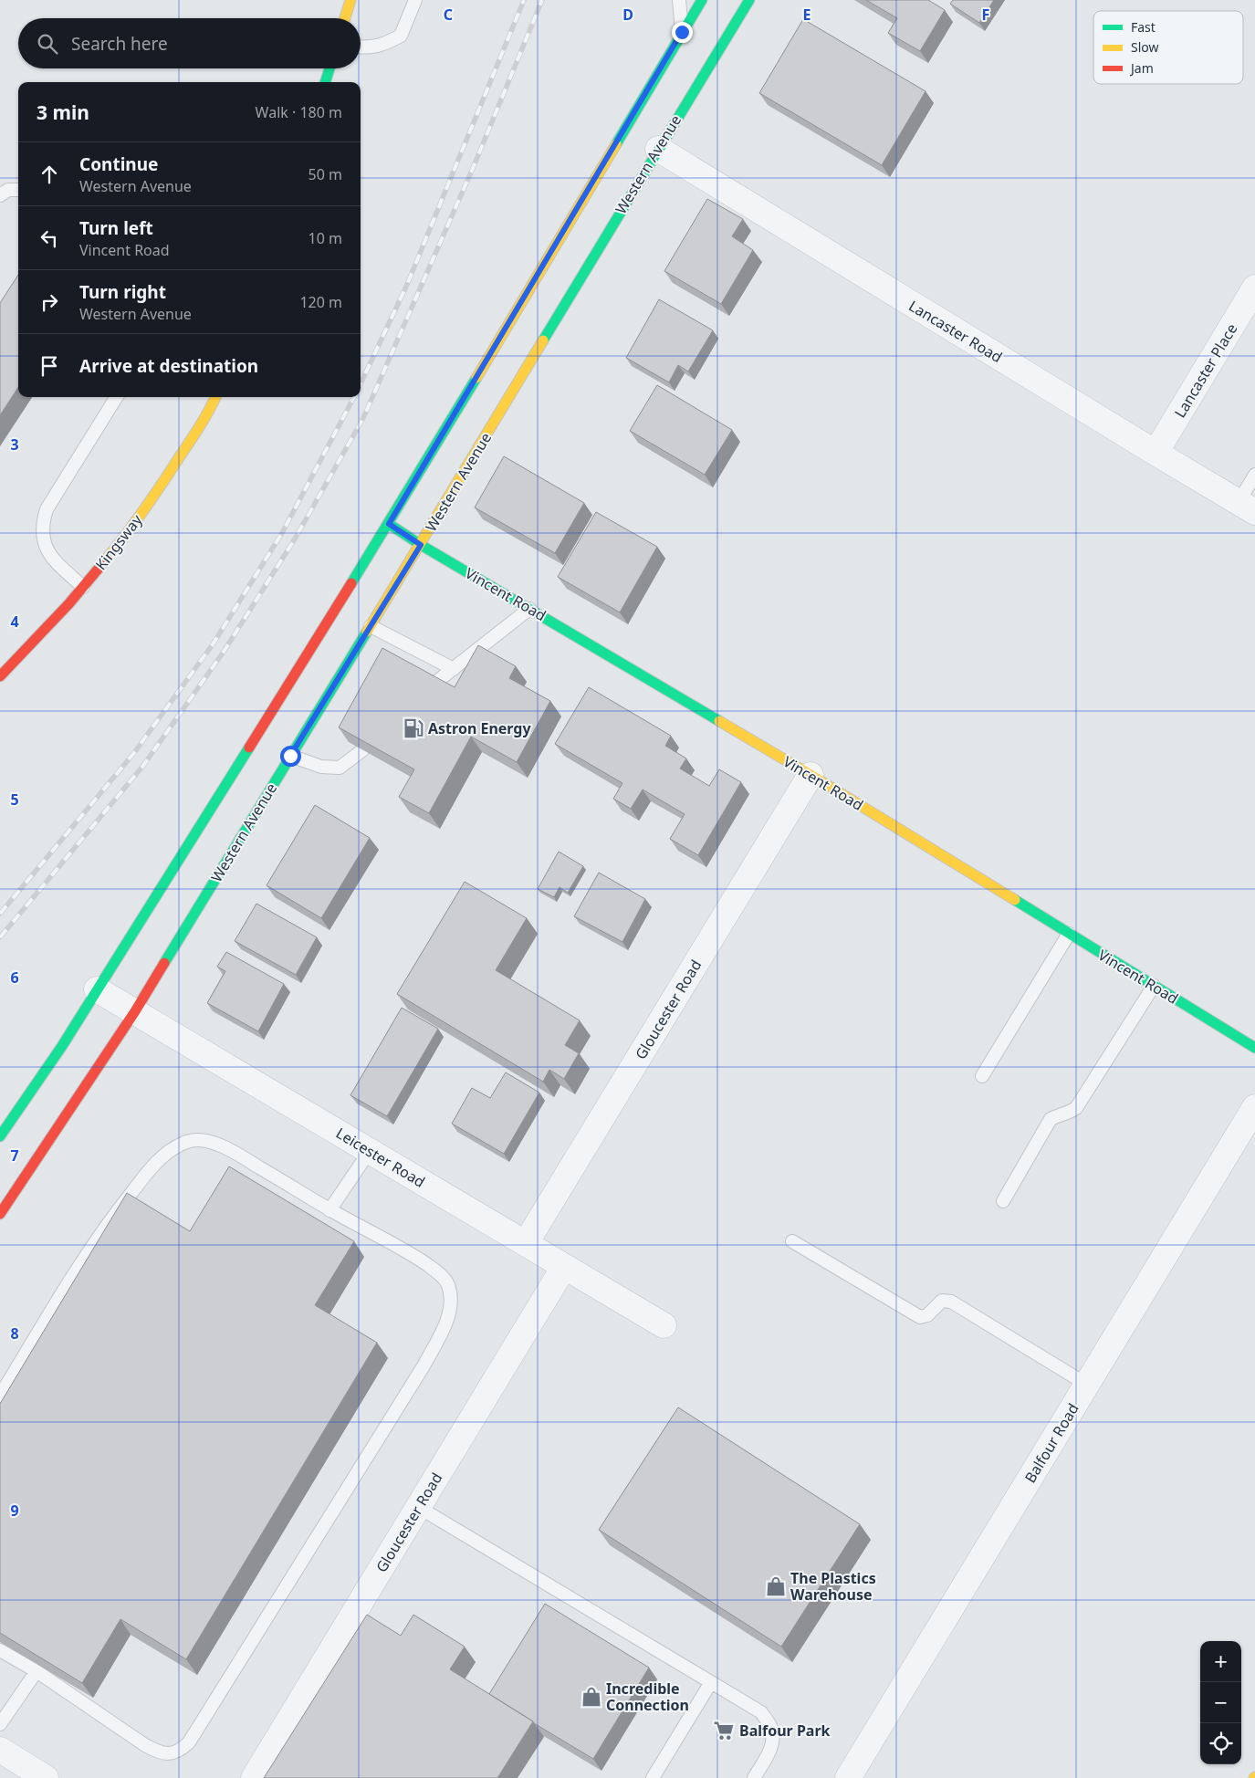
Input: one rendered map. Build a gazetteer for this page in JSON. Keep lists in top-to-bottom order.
{
  "streets": {
    "main road": ["Western Avenue", "Kingsway", "Vincent Road"],
    "street": [
      "Lancaster Road",
      "Lancaster Place",
      "Gloucester Road",
      "Leicester Road",
      "Balfour Road"
    ]
  },
  "crossings": [
    ["Western Avenue", "Lancaster Road"],
    ["Western Avenue", "Vincent Road"],
    ["Western Avenue", "Leicester Road"],
    ["Lancaster Road", "Lancaster Place"],
    ["Vincent Road", "Gloucester Road"],
    ["Gloucester Road", "Leicester Road"]
  ],
  "places": {
    "fuel station": ["Astron Energy"],
    "shop": ["The Plastics Warehouse", "Incredible Connection"],
    "supermarket": ["Balfour Park"]
  },
  "legend": ["Fast", "Slow", "Jam"],
  "page": {
    "search": "Search here",
    "heading": ["3 min", "Walk · 180 m"],
    "list": [
      ["Continue", "Western Avenue", "50 m"],
      ["Turn left", "Vincent Road", "10 m"],
      ["Turn right", "Western Avenue", "120 m"],
      "Arrive at destination"
    ],
    "map_buttons": ["+", "−"]
  },
  "grid": {
    "columns": [
      "C",
      "D",
      "E",
      "F"
    ],
    "rows": [
      "3",
      "4",
      "5",
      "6",
      "7",
      "8",
      "9"
    ]
  }
}
